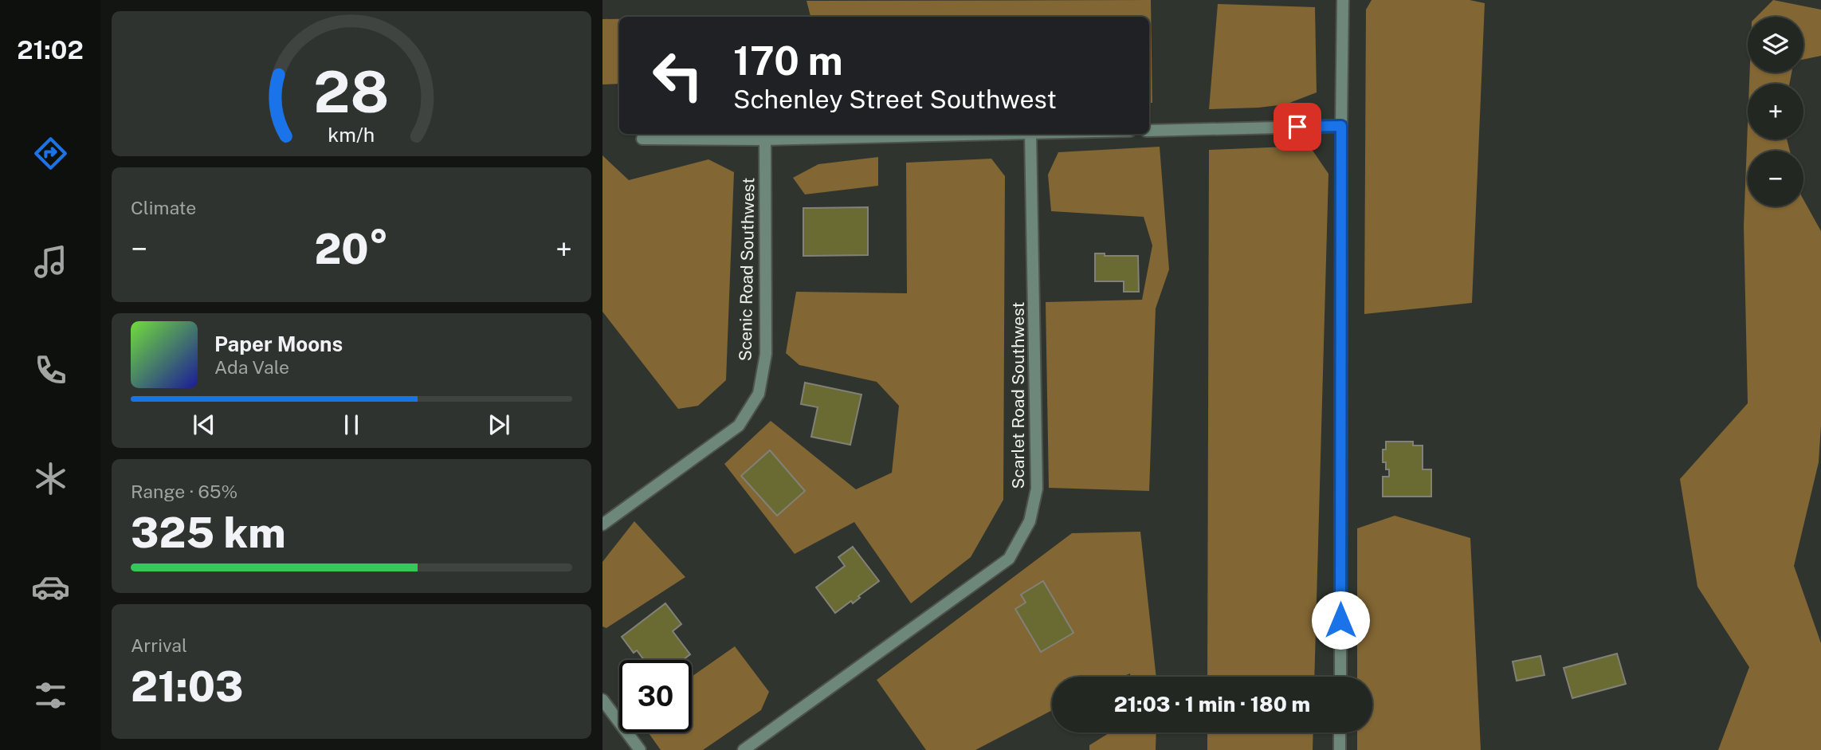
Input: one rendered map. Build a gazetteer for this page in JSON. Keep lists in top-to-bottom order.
{
  "streets": {
    "street": ["Scenic Road Southwest", "Scarlet Road Southwest"]
  },
  "page": {
    "tabs": "21:02",
    "map_buttons": ["+", "−"],
    "turn": ["170 m", "Schenley Street Southwest"],
    "tile": [
      "Climate",
      ["Range · 65%", "325 km"],
      ["Arrival", "21:03"]
    ],
    "heat": ["−", "20°", "+"],
    "song": ["Paper Moons", "Ada Vale"],
    "limit": "30",
    "trip": "21:03 · 1 min · 180 m",
    "gauge": ["28", "km/h"]
  }
}
